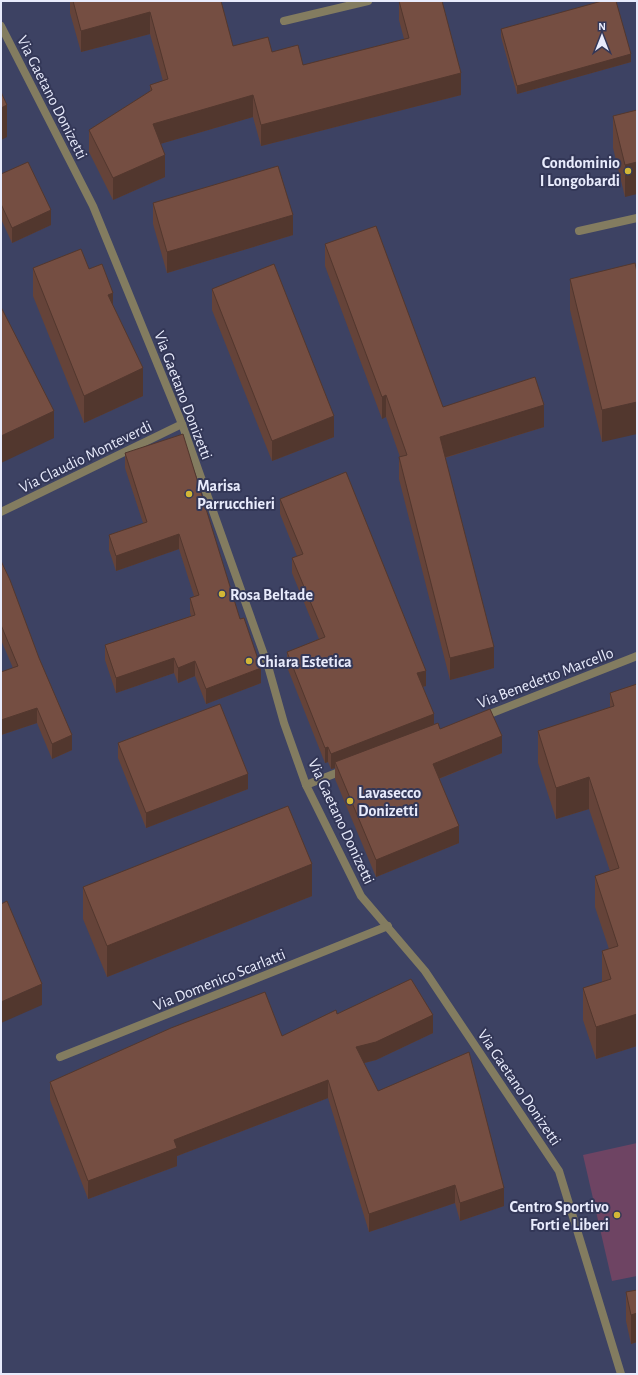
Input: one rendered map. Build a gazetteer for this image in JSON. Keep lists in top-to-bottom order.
{
  "streets": {
    "street": [
      "Via Gaetano Donizetti",
      "Via Claudio Monteverdi",
      "Via Benedetto Marcello",
      "Via Domenico Scarlatti"
    ]
  },
  "crossings": [
    ["Via Gaetano Donizetti", "Via Claudio Monteverdi"],
    ["Via Gaetano Donizetti", "Via Domenico Scarlatti"]
  ],
  "places": [
    "Condominio I Longobardi",
    "Marisa Parrucchieri",
    "Rosa Beltade",
    "Chiara Estetica",
    "Lavasecco Donizetti",
    "Centro Sportivo Forti e Liberi"
  ],
  "north": "top"
}
